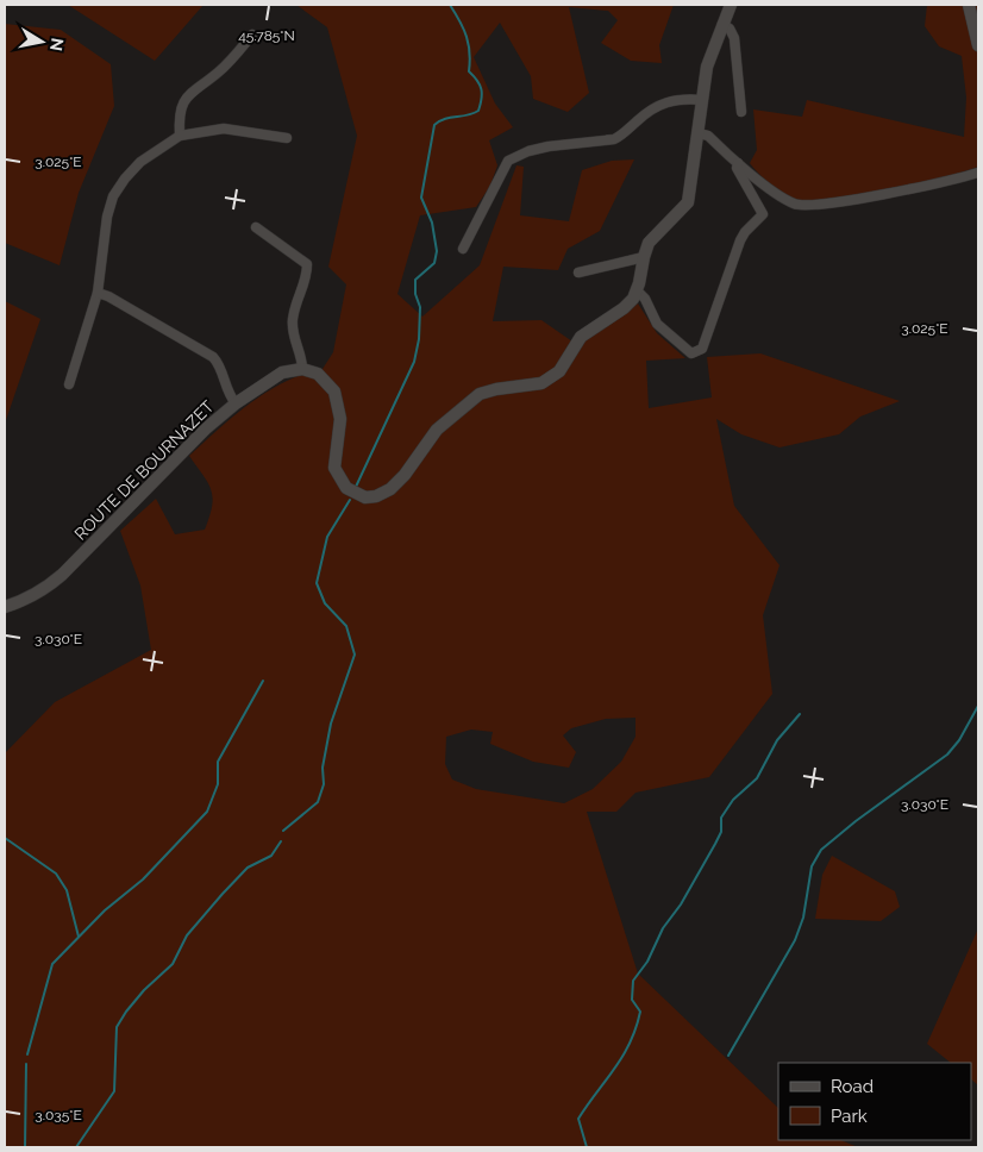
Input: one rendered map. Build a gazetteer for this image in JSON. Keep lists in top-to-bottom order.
{
  "streets": {
    "street": ["ROUTE DE BOURNAZET"]
  },
  "legend": ["Road", "Park"],
  "north": "right",
  "coordinates": [
    "45.785°N",
    "3.025°E",
    "3.030°E",
    "3.035°E"
  ]
}
